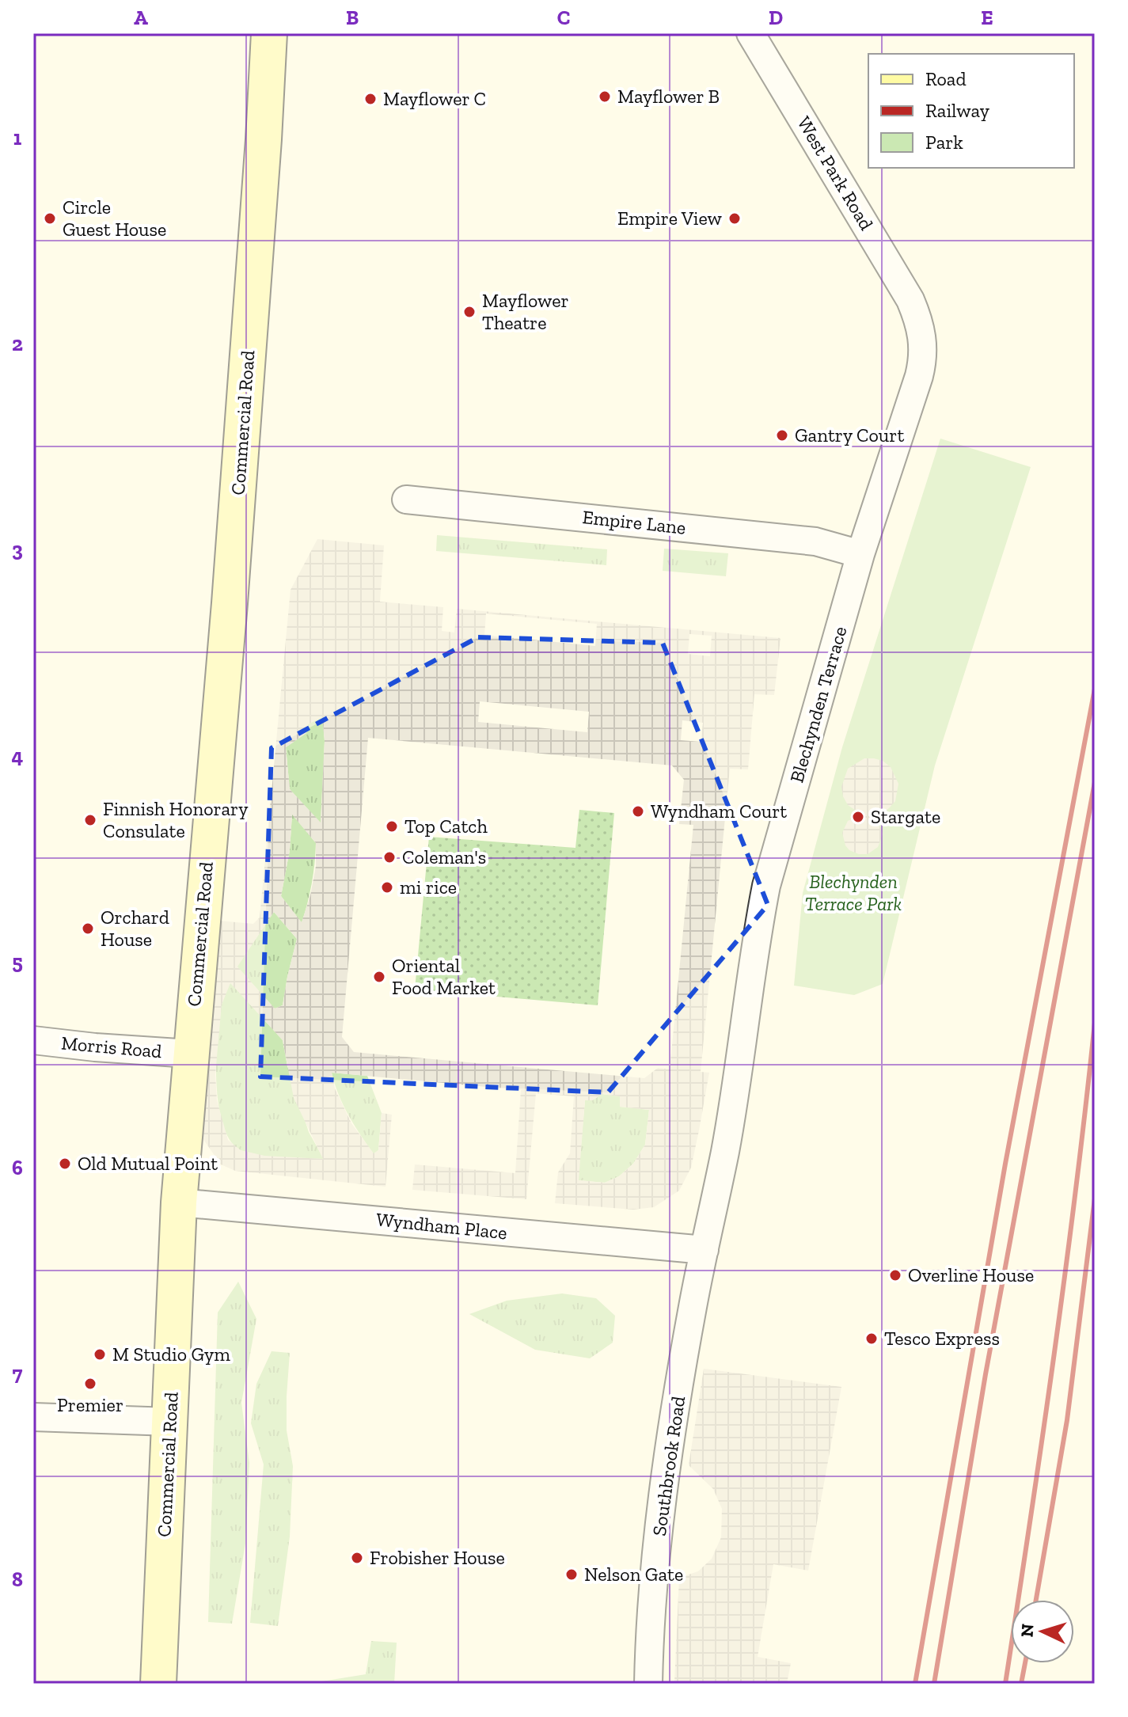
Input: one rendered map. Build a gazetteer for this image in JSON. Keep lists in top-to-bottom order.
{
  "streets": {
    "street": [
      "West Park Road",
      "Commercial Road",
      "Empire Lane",
      "Blechynden Terrace",
      "Morris Road",
      "Wyndham Place",
      "Southbrook Road"
    ]
  },
  "crossings": [
    ["West Park Road", "Blechynden Terrace"],
    ["Commercial Road", "Morris Road"],
    ["Commercial Road", "Wyndham Place"],
    ["Empire Lane", "Blechynden Terrace"],
    ["Blechynden Terrace", "Wyndham Place"],
    ["Blechynden Terrace", "Southbrook Road"],
    ["Wyndham Place", "Southbrook Road"]
  ],
  "parks": ["Blechynden Terrace Park"],
  "places": [
    "Mayflower B",
    "Mayflower C",
    "Circle Guest House",
    "Empire View",
    "Mayflower Theatre",
    "Gantry Court",
    "Wyndham Court",
    "Stargate",
    "Finnish Honorary Consulate",
    "Top Catch",
    "Coleman's",
    "mi rice",
    "Orchard House",
    "Oriental Food Market",
    "Old Mutual Point",
    "Overline House",
    "Tesco Express",
    "M Studio Gym",
    "Premier",
    "Frobisher House",
    "Nelson Gate"
  ],
  "legend": ["Road", "Railway", "Park"],
  "north": "left",
  "grid": {
    "columns": [
      "A",
      "B",
      "C",
      "D",
      "E"
    ],
    "rows": [
      "1",
      "2",
      "3",
      "4",
      "5",
      "6",
      "7",
      "8"
    ]
  }
}
